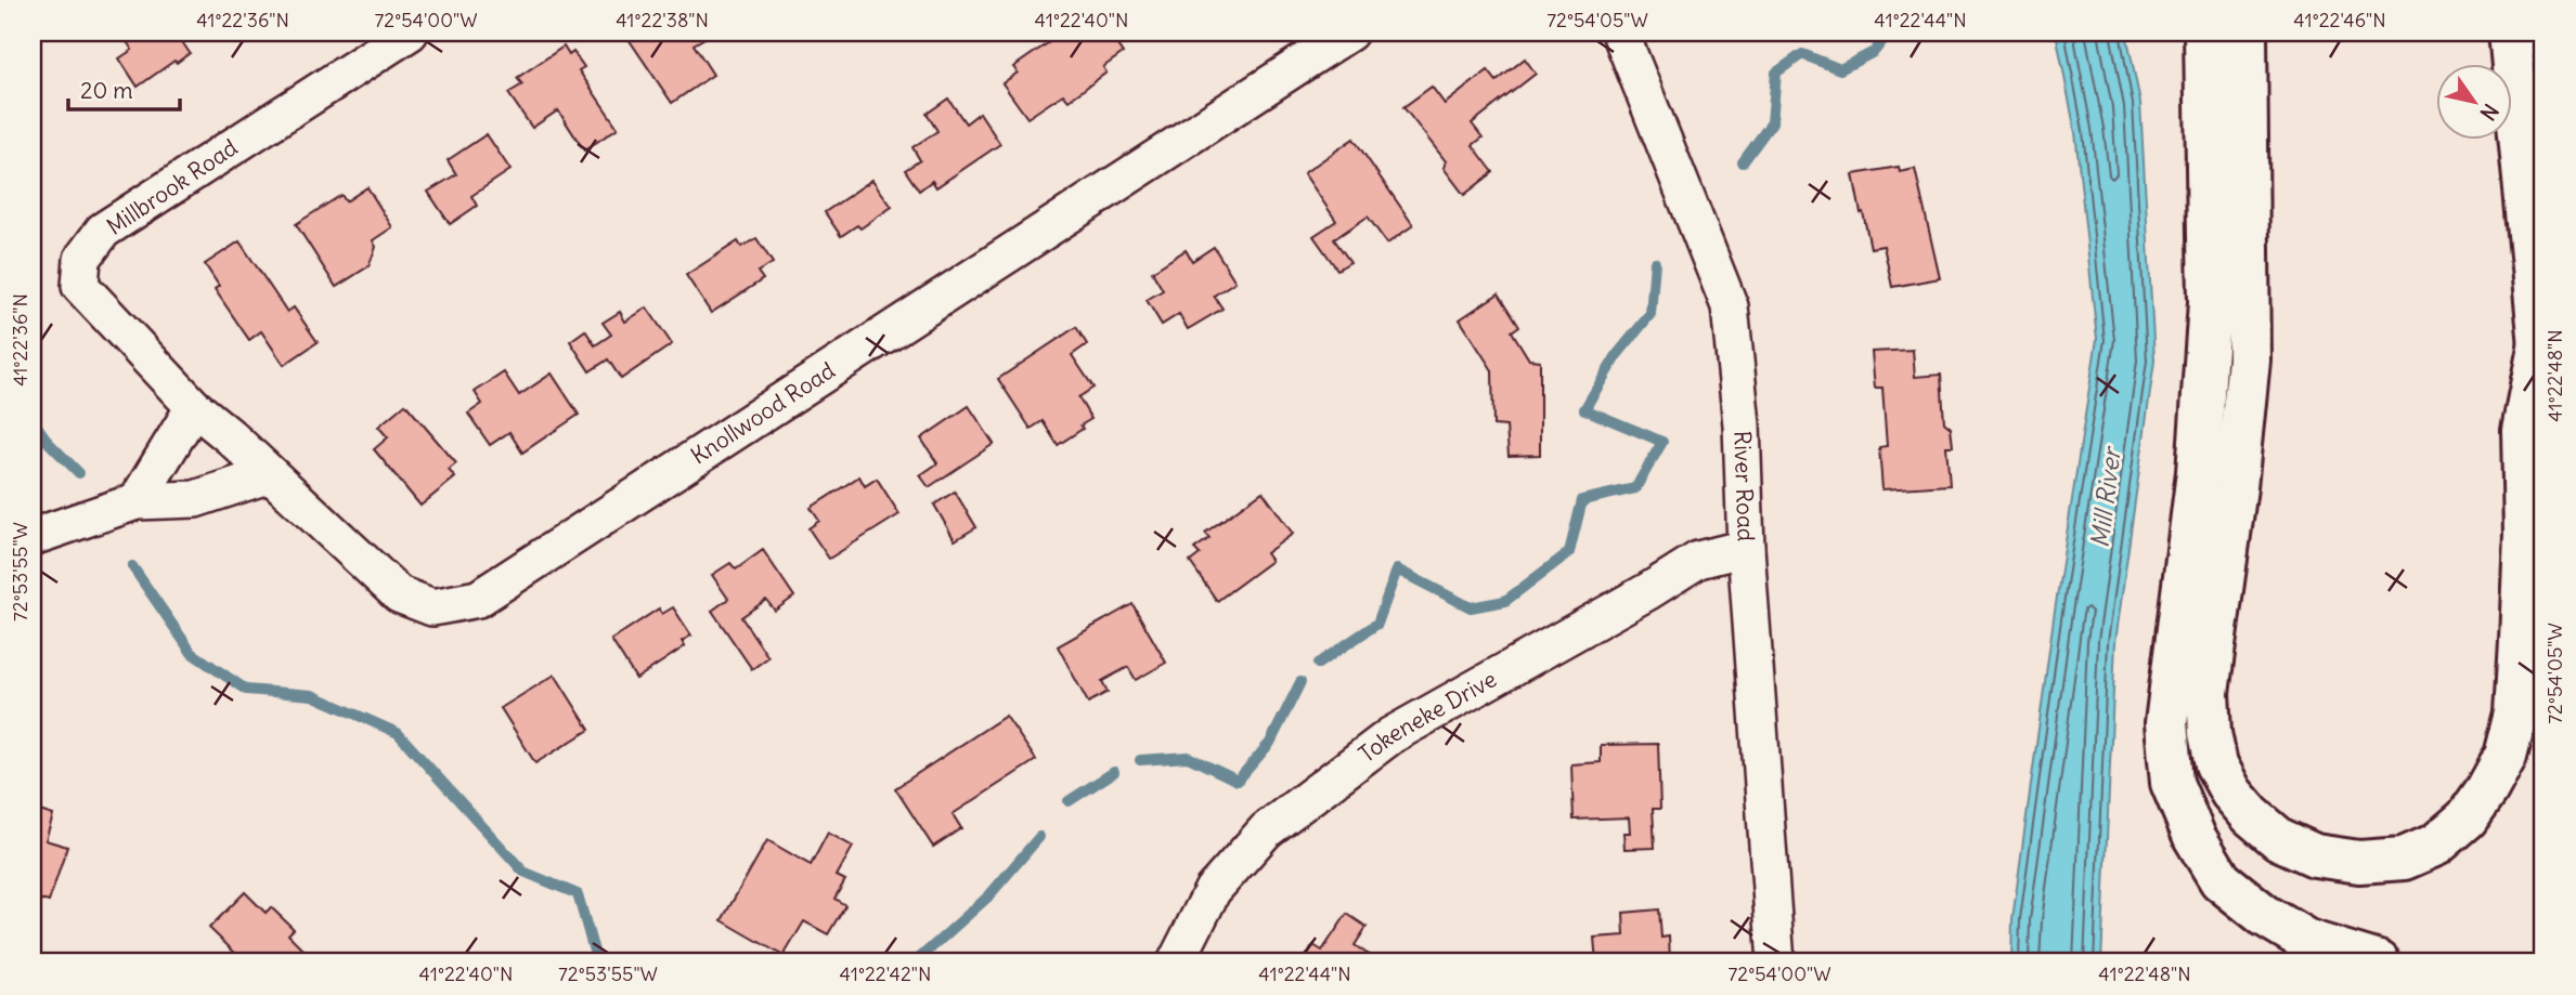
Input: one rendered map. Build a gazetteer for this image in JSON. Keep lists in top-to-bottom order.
{
  "streets": {
    "street": [
      "Millbrook Road",
      "Knollwood Road",
      "River Road",
      "Tokeneke Drive"
    ]
  },
  "crossings": [
    ["Millbrook Road", "Knollwood Road"],
    ["River Road", "Tokeneke Drive"]
  ],
  "water": ["Mill River"],
  "scale_bar": "20 m",
  "north": "bottom right",
  "coordinates": [
    "41°22'36\"N",
    "72°54'00\"W",
    "41°22'38\"N",
    "41°22'40\"N",
    "72°54'05\"W",
    "41°22'44\"N",
    "41°22'46\"N",
    "41°22'48\"N",
    "72°53'55\"W",
    "41°22'42\"N"
  ]
}
